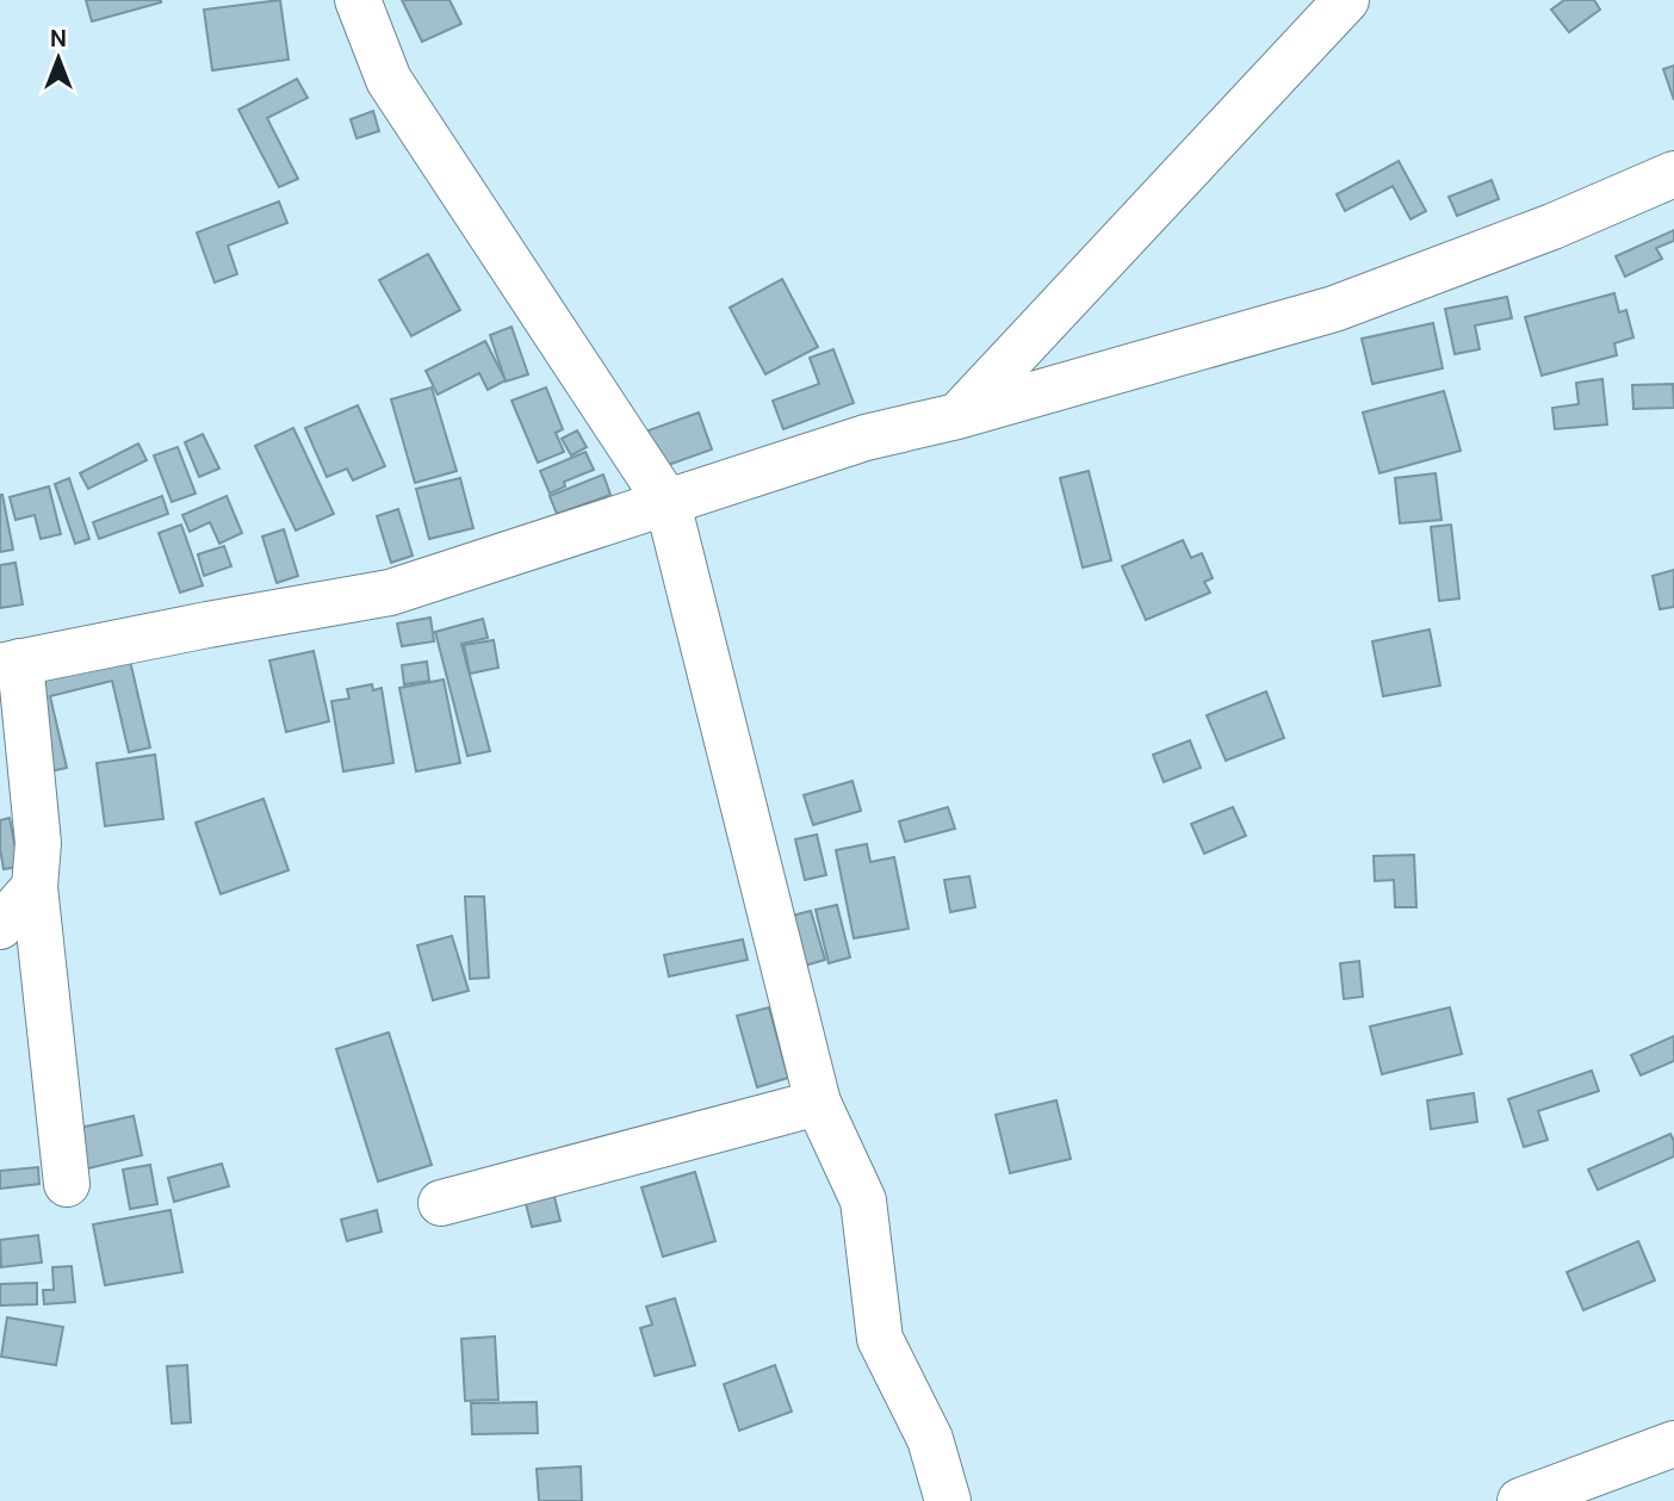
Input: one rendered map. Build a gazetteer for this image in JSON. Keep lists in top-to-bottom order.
{
  "north": "top"
}
